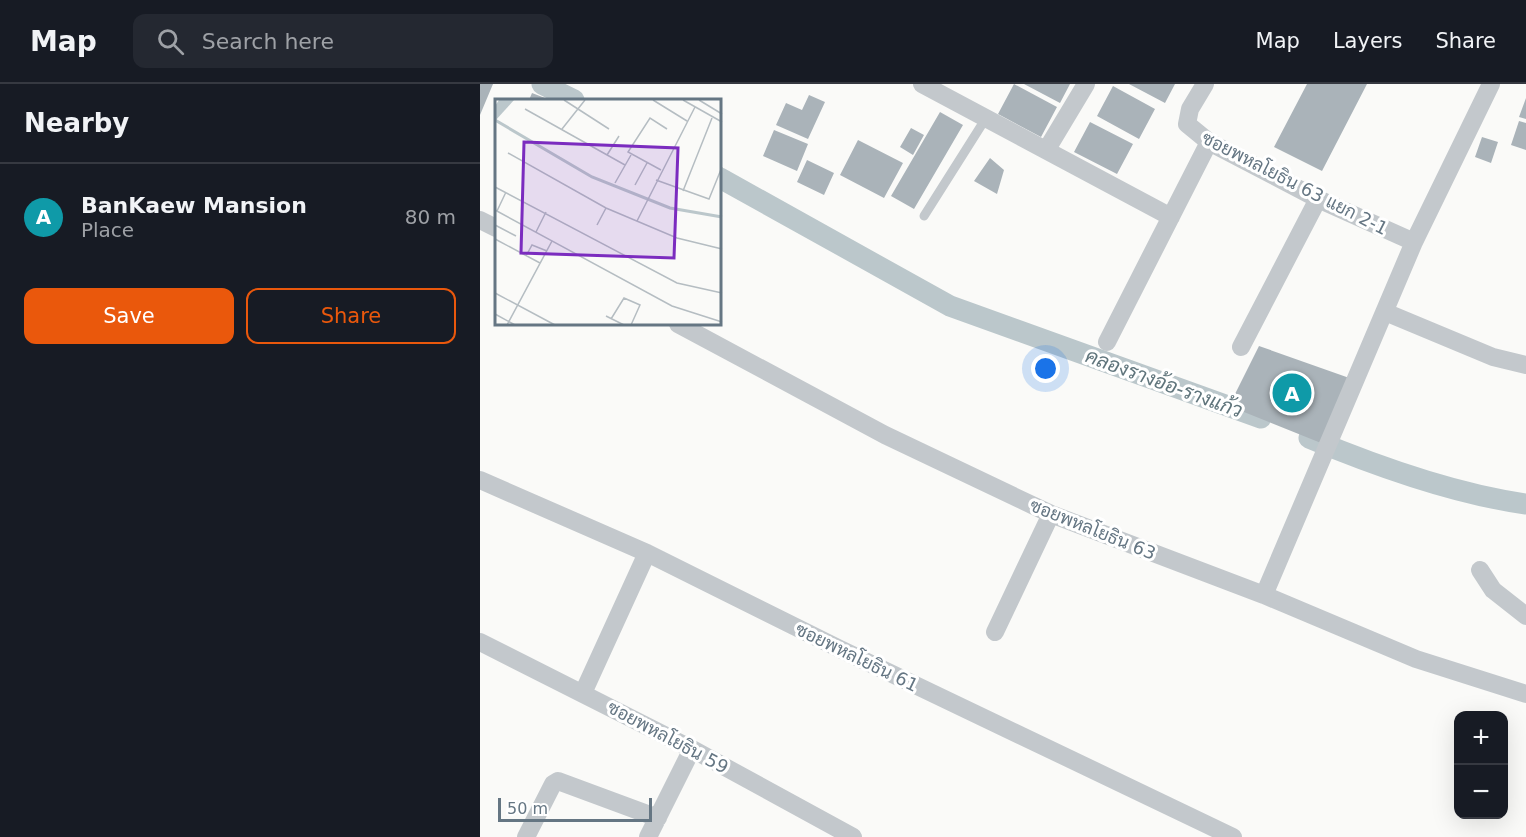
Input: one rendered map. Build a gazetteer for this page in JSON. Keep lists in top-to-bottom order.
{
  "streets": {
    "street": [
      "ซอยพหลโยธิน 63 แยก 2-1",
      "ซอยพหลโยธิน 63",
      "ซอยพหลโยธิน 61",
      "ซอยพหลโยธิน 59"
    ]
  },
  "water": ["คลองรางอ้อ-รางแก้ว"],
  "scale_bar": "50 m",
  "page": {
    "header": "Map",
    "search": "Search here",
    "nav": ["Map", "Layers", "Share"],
    "heading": "Nearby",
    "list": [
      {
        "mark": "A",
        "name": "BanKaew Mansion",
        "note": "Place",
        "value": "80 m"
      }
    ],
    "buttons": ["Save", "Share"],
    "pins": "A",
    "map_buttons": ["+", "−"],
    "scale": "50 m"
  }
}
